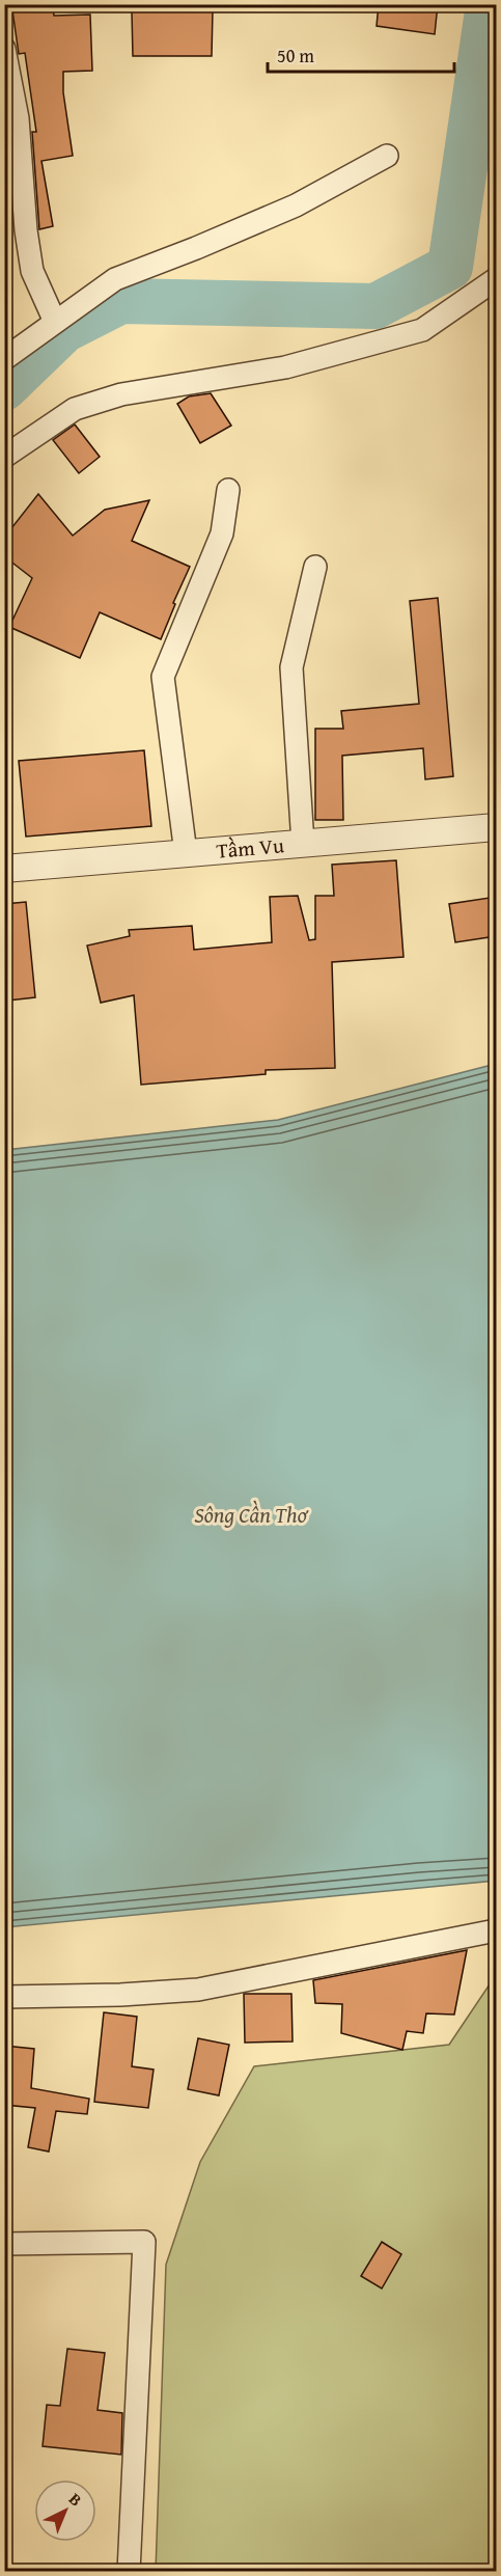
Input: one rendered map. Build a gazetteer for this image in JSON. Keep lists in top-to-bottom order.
{
  "streets": {
    "street": ["Tầm Vu"]
  },
  "water": ["Sông Cần Thơ"],
  "scale_bar": "50 m",
  "north": "top right"
}
